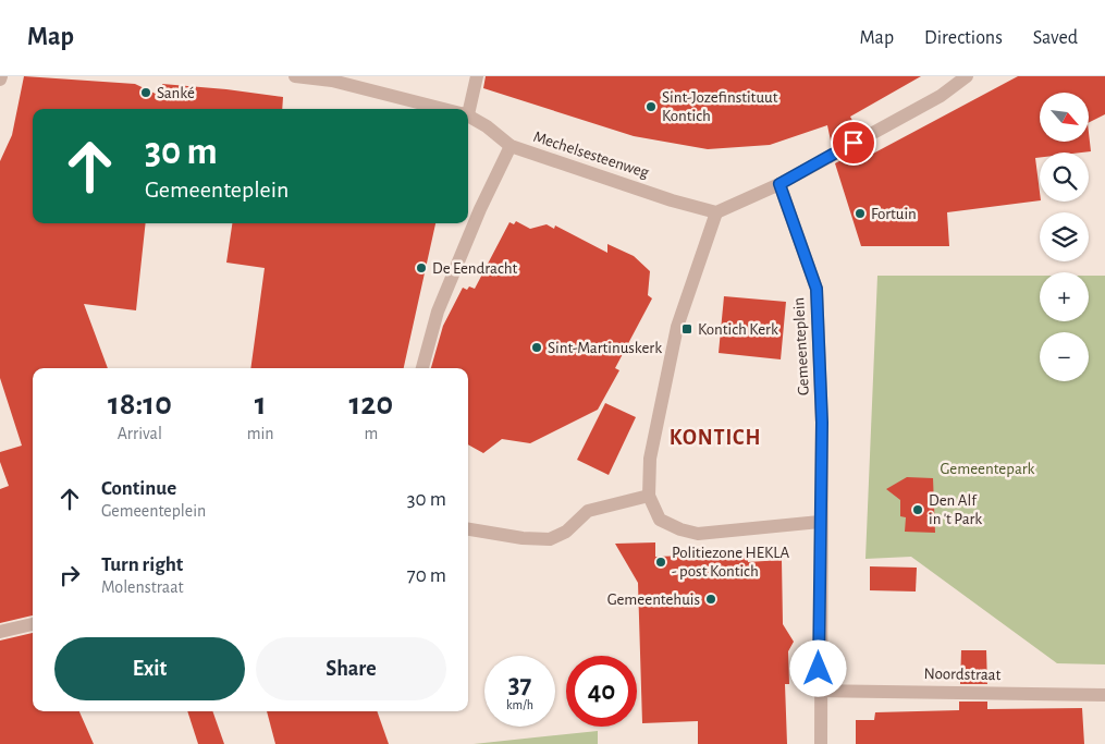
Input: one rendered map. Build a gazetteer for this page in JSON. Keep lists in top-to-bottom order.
{
  "streets": {
    "street": ["Mechelsesteenweg", "Gemeenteplein", "Noordstraat"]
  },
  "crossings": [
    ["Gemeenteplein", "Noordstraat"]
  ],
  "districts": ["KONTICH"],
  "parks": ["Gemeentepark"],
  "places": {
    "other": [
      "Sanké",
      "Sint-Jozefinstituut Kontich",
      "Fortuin",
      "De Eendracht",
      "Sint-Martinuskerk",
      "Den Alf in 't Park",
      "Politiezone HEKLA - post Kontich",
      "Gemeentehuis"
    ],
    "transit": ["Kontich Kerk"]
  },
  "north": "bottom right",
  "page": {
    "header": "Map",
    "nav": ["Map", "Directions", "Saved"],
    "map_buttons": ["+", "−"],
    "turn": ["30 m", "Gemeenteplein"],
    "eta": [
      "18:10",
      "Arrival",
      "1",
      "min",
      "120",
      "m"
    ],
    "list": [
      {
        "name": "Continue",
        "note": "Gemeenteplein",
        "value": "30 m"
      },
      {
        "name": "Turn right",
        "note": "Molenstraat",
        "value": "70 m"
      }
    ],
    "buttons": ["Exit", "Share"],
    "speed": "37 km/h",
    "limit": "40"
  }
}
